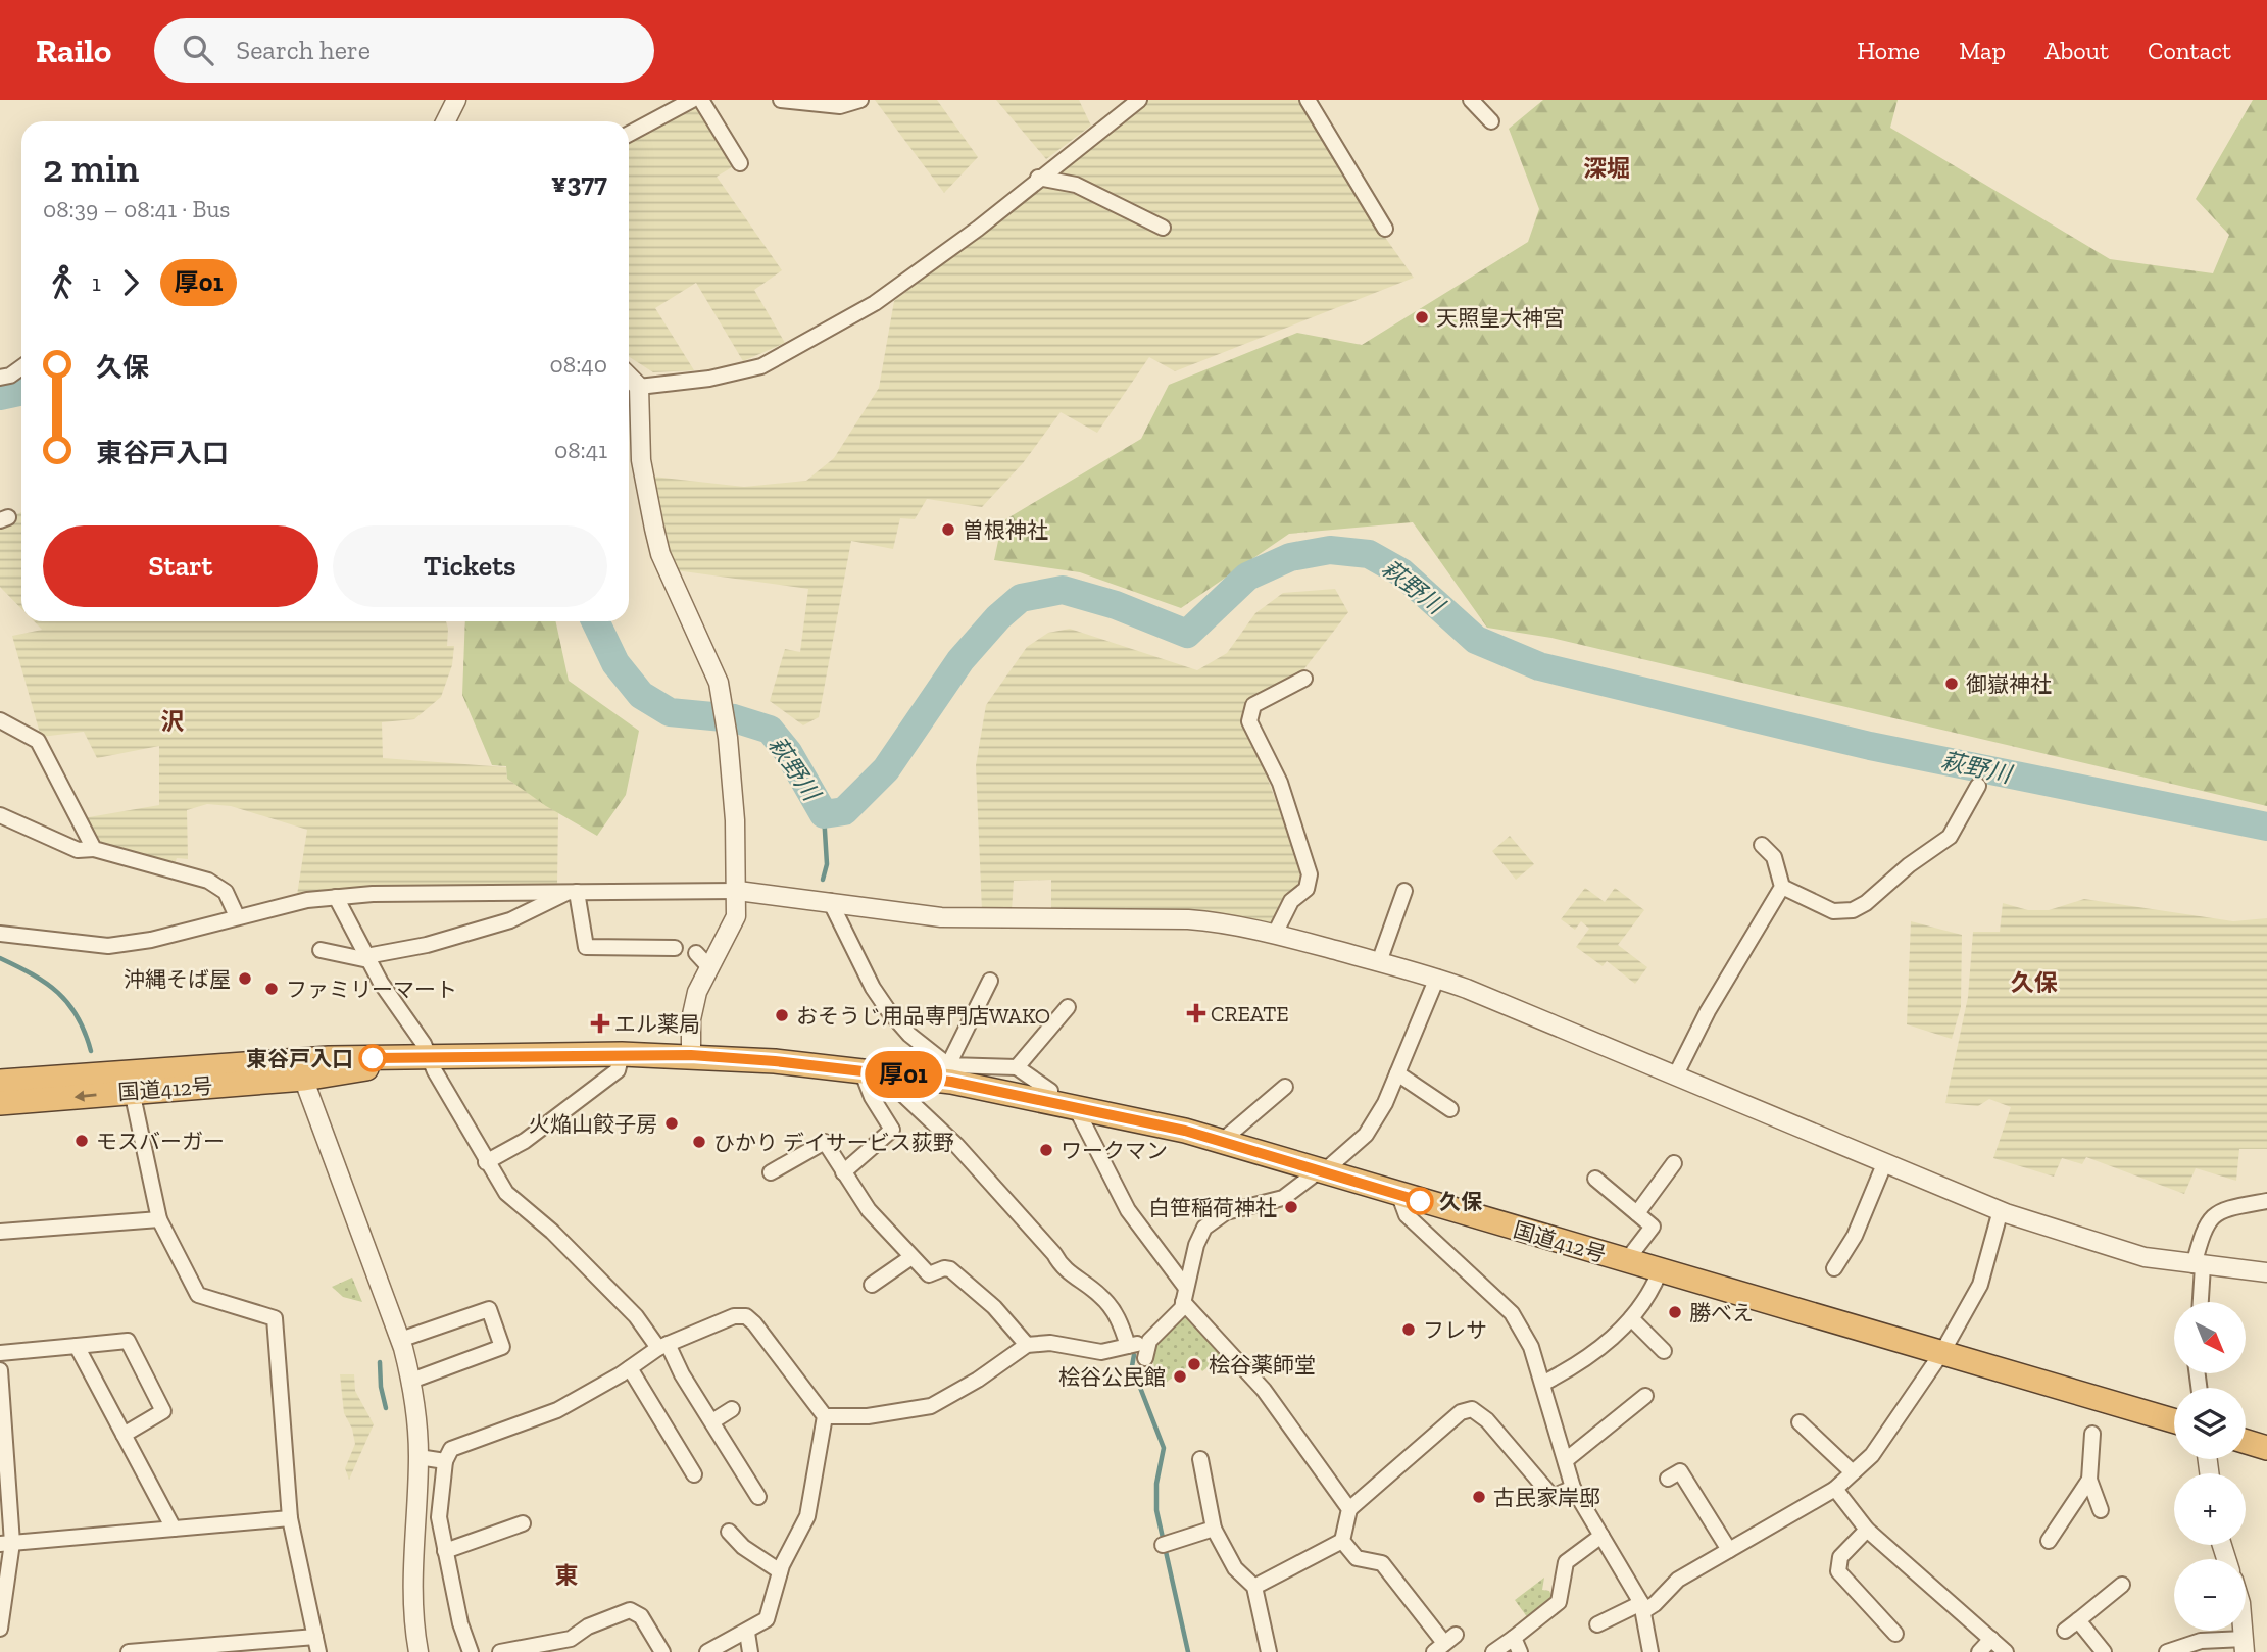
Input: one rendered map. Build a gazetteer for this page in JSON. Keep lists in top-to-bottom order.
{
  "streets": {
    "highway": ["国道412号"]
  },
  "districts": [
    "深堀",
    "沢",
    "久保",
    "東"
  ],
  "water": ["萩野川"],
  "places": {
    "other": [
      "天照皇大神宮",
      "曽根神社",
      "御嶽神社",
      "沖縄そば屋",
      "ファミリーマート",
      "おそうじ用品専門店WAKO",
      "東谷戸入口",
      "火焔山餃子房",
      "モスバーガー",
      "ひかり デイサービス荻野",
      "ワークマン",
      "久保",
      "白笹稲荷神社",
      "勝べえ",
      "フレサ",
      "桧谷薬師堂",
      "桧谷公民館",
      "古民家岸邸"
    ],
    "health": ["CREATE", "エル薬局"]
  },
  "lines": ["bus line 厚01"],
  "north": "bottom right",
  "page": {
    "header": "Railo",
    "search": "Search here",
    "nav": [
      "Home",
      "Map",
      "About",
      "Contact"
    ],
    "on_map": "厚01",
    "heading": ["2 min", "08:39 – 08:41 · Bus", "¥377"],
    "legs": ["1", "厚01"],
    "list": [
      {
        "name": "久保",
        "value": "08:40"
      },
      {
        "name": "東谷戸入口",
        "value": "08:41"
      }
    ],
    "buttons": ["Start", "Tickets"],
    "map_buttons": ["+", "−"]
  }
}
